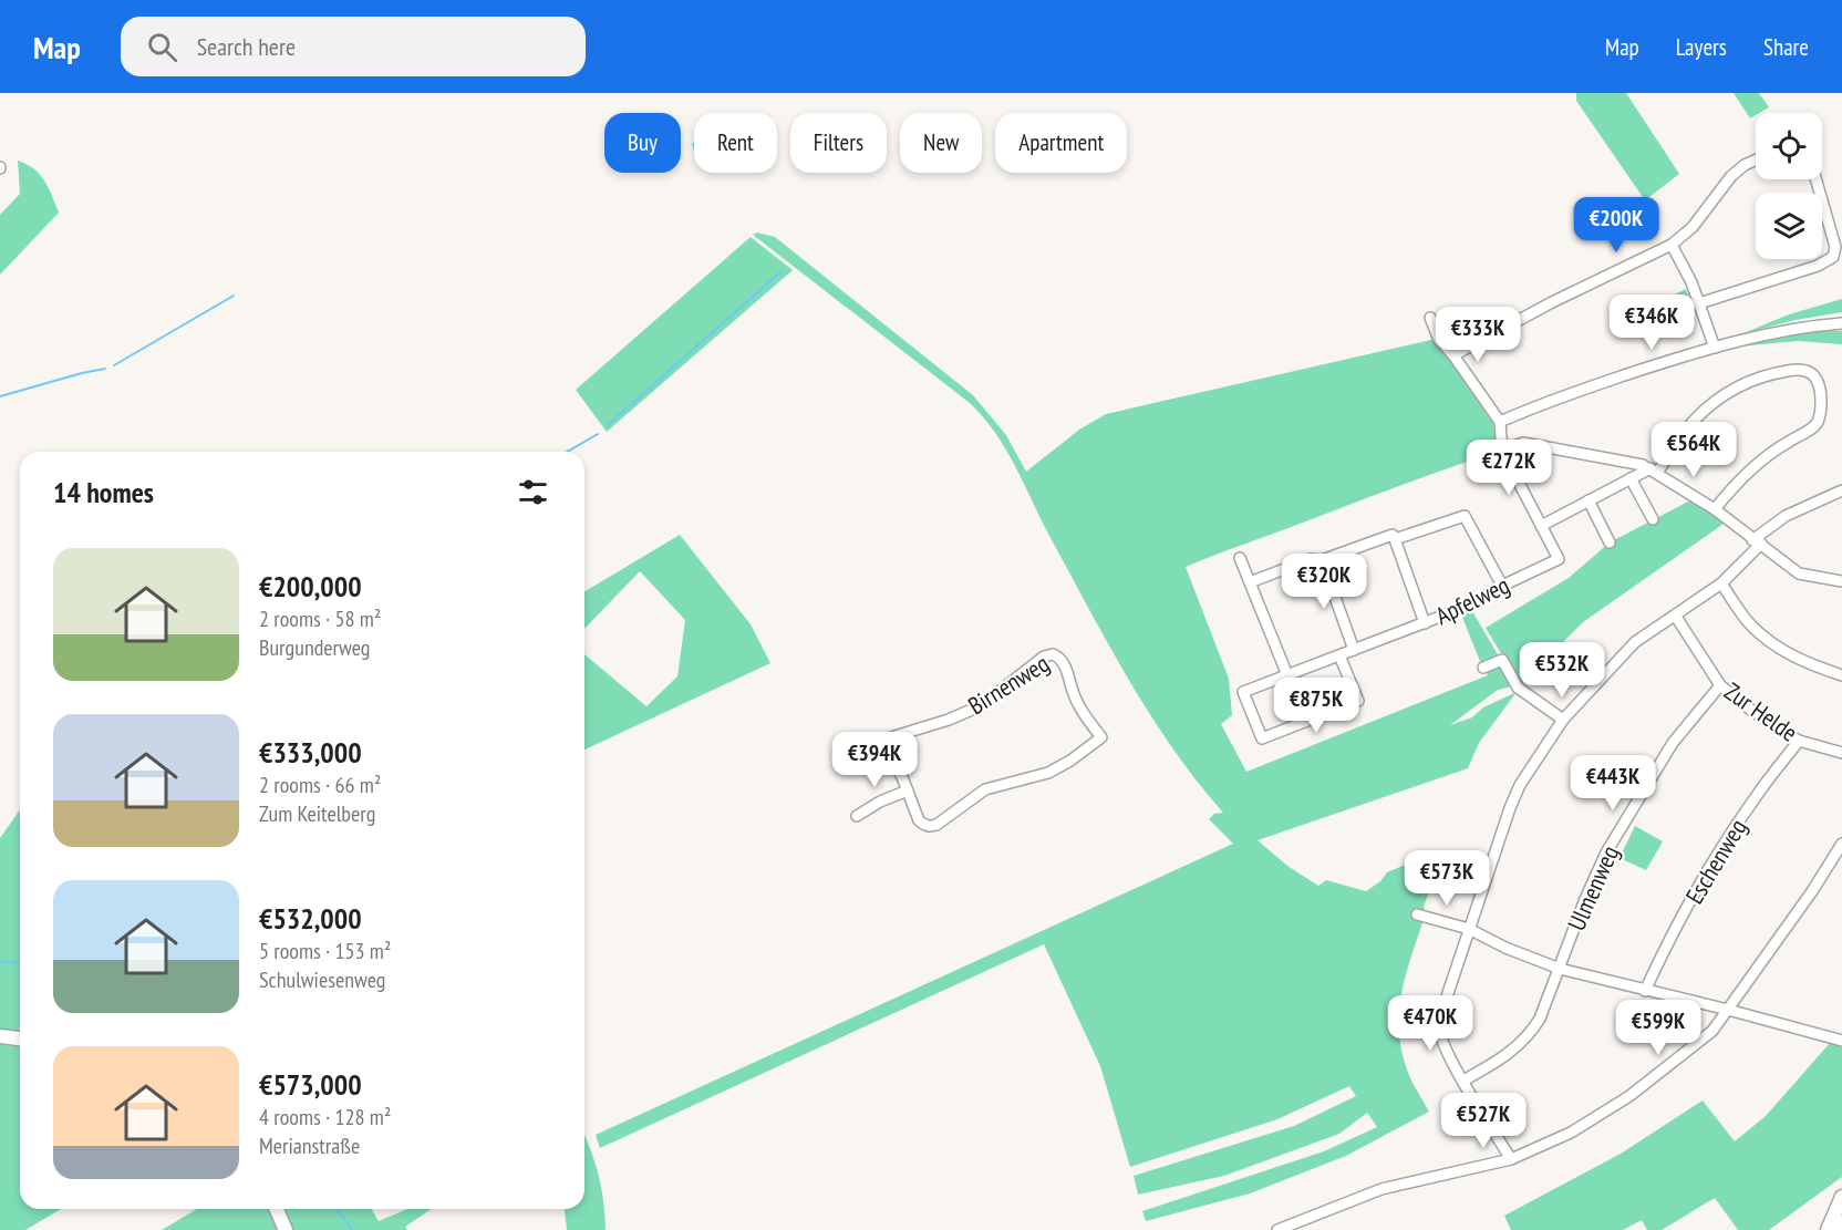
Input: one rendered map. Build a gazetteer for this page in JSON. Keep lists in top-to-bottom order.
{
  "streets": {
    "street": [
      "Apfelweg",
      "Birnenweg",
      "Zur Helde",
      "Eschenweg",
      "Ulmenweg"
    ]
  },
  "crossings": [
    ["Zur Helde", "Eschenweg"],
    ["Zur Helde", "Ulmenweg"]
  ],
  "page": {
    "header": "Map",
    "search": "Search here",
    "nav": ["Map", "Layers", "Share"],
    "chip": [
      "Buy",
      "Rent",
      "Filters",
      "New",
      "Apartment"
    ],
    "price": [
      "€200K",
      "€346K",
      "€333K",
      "€564K",
      "€272K",
      "€320K",
      "€532K",
      "€875K",
      "€394K",
      "€443K",
      "€573K",
      "€470K",
      "€599K",
      "€527K"
    ],
    "heading": "14 homes",
    "list": [
      {
        "name": "€200,000",
        "note": "2 rooms · 58 m² · Burgunderweg"
      },
      {
        "name": "€333,000",
        "note": "2 rooms · 66 m² · Zum Keitelberg"
      },
      {
        "name": "€532,000",
        "note": "5 rooms · 153 m² · Schulwiesenweg"
      },
      {
        "name": "€573,000",
        "note": "4 rooms · 128 m² · Merianstraße"
      }
    ]
  }
}
